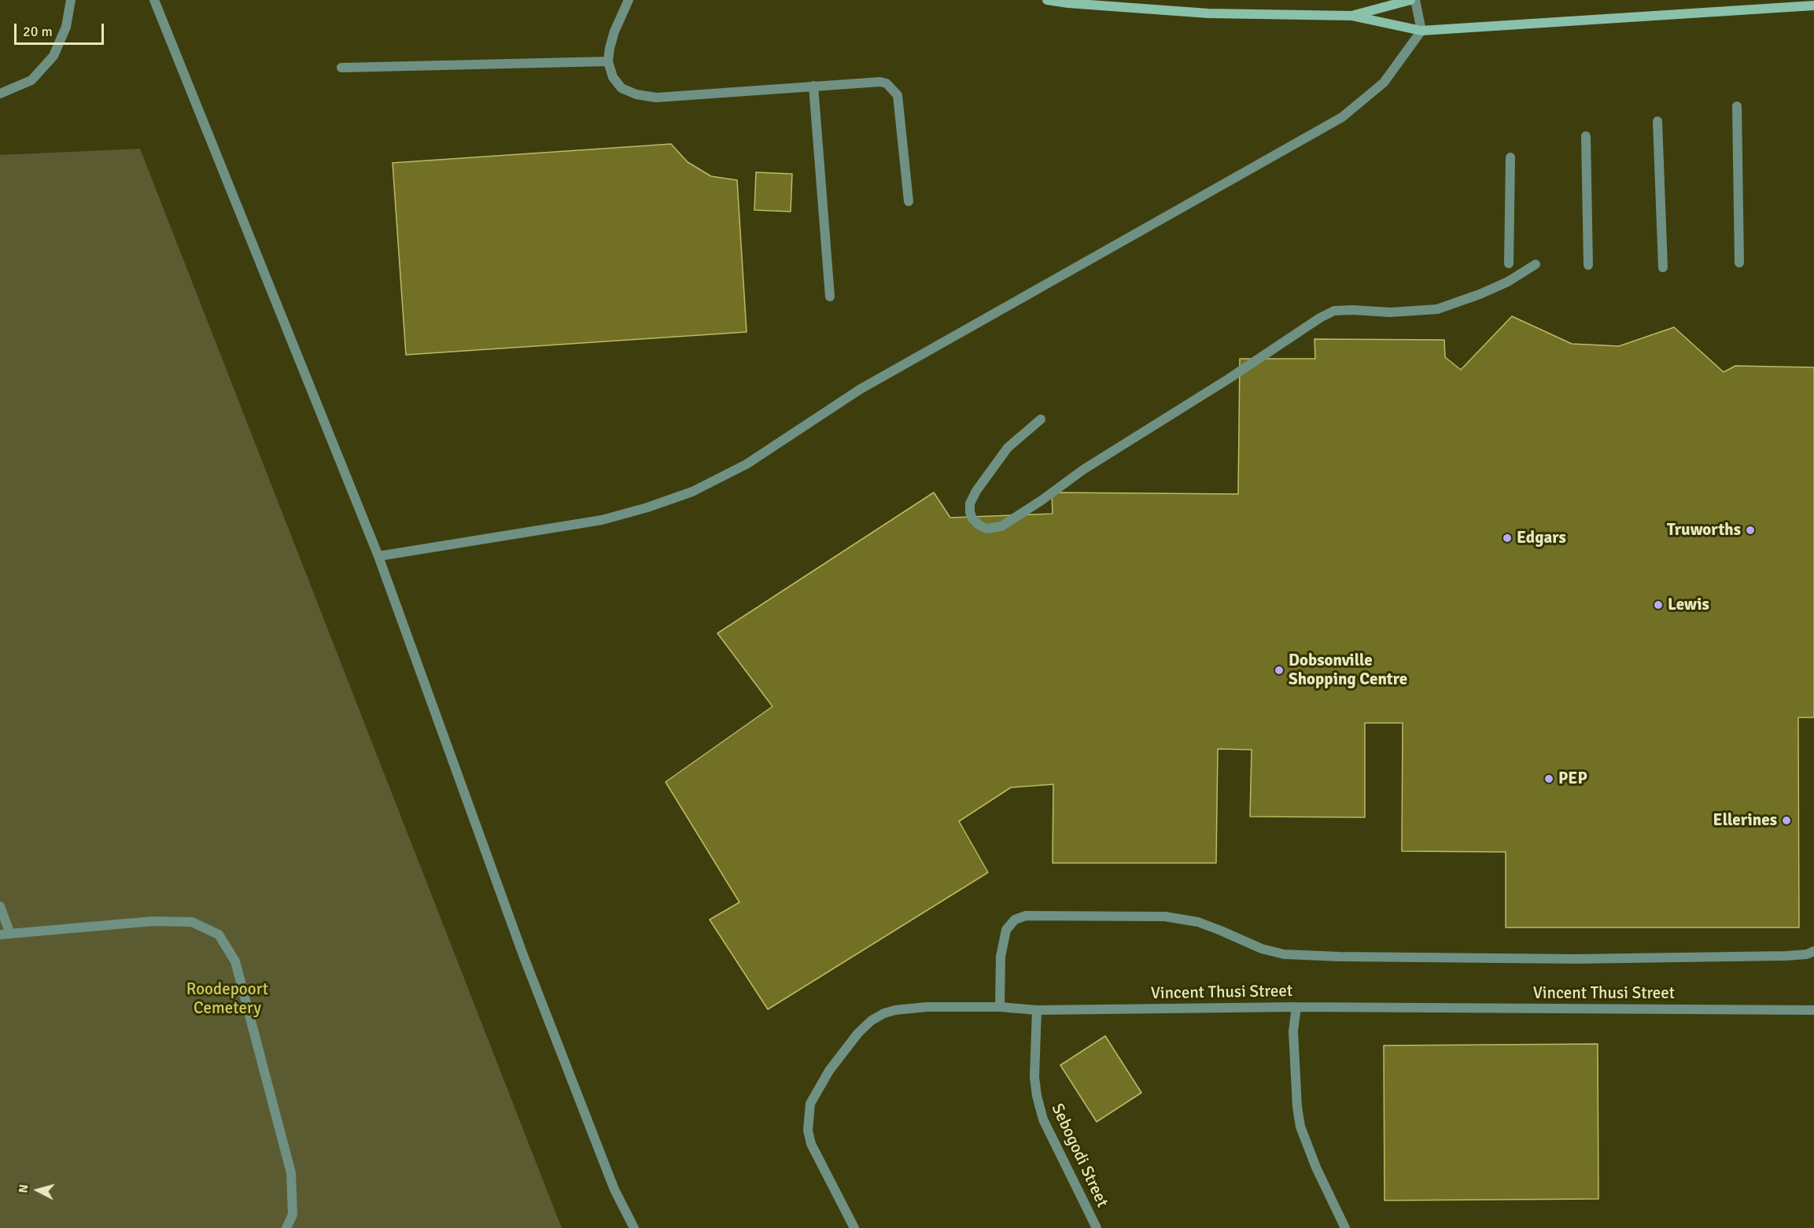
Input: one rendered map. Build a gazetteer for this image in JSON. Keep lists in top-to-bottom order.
{
  "streets": {
    "street": ["Vincent Thusi Street", "Sebogodi Street"]
  },
  "crossings": [
    ["Vincent Thusi Street", "Sebogodi Street"]
  ],
  "parks": ["Roodepoort Cemetery"],
  "places": [
    "Truworths",
    "Edgars",
    "Lewis",
    "Dobsonville Shopping Centre",
    "PEP",
    "Ellerines"
  ],
  "scale_bar": "20 m",
  "north": "left"
}
